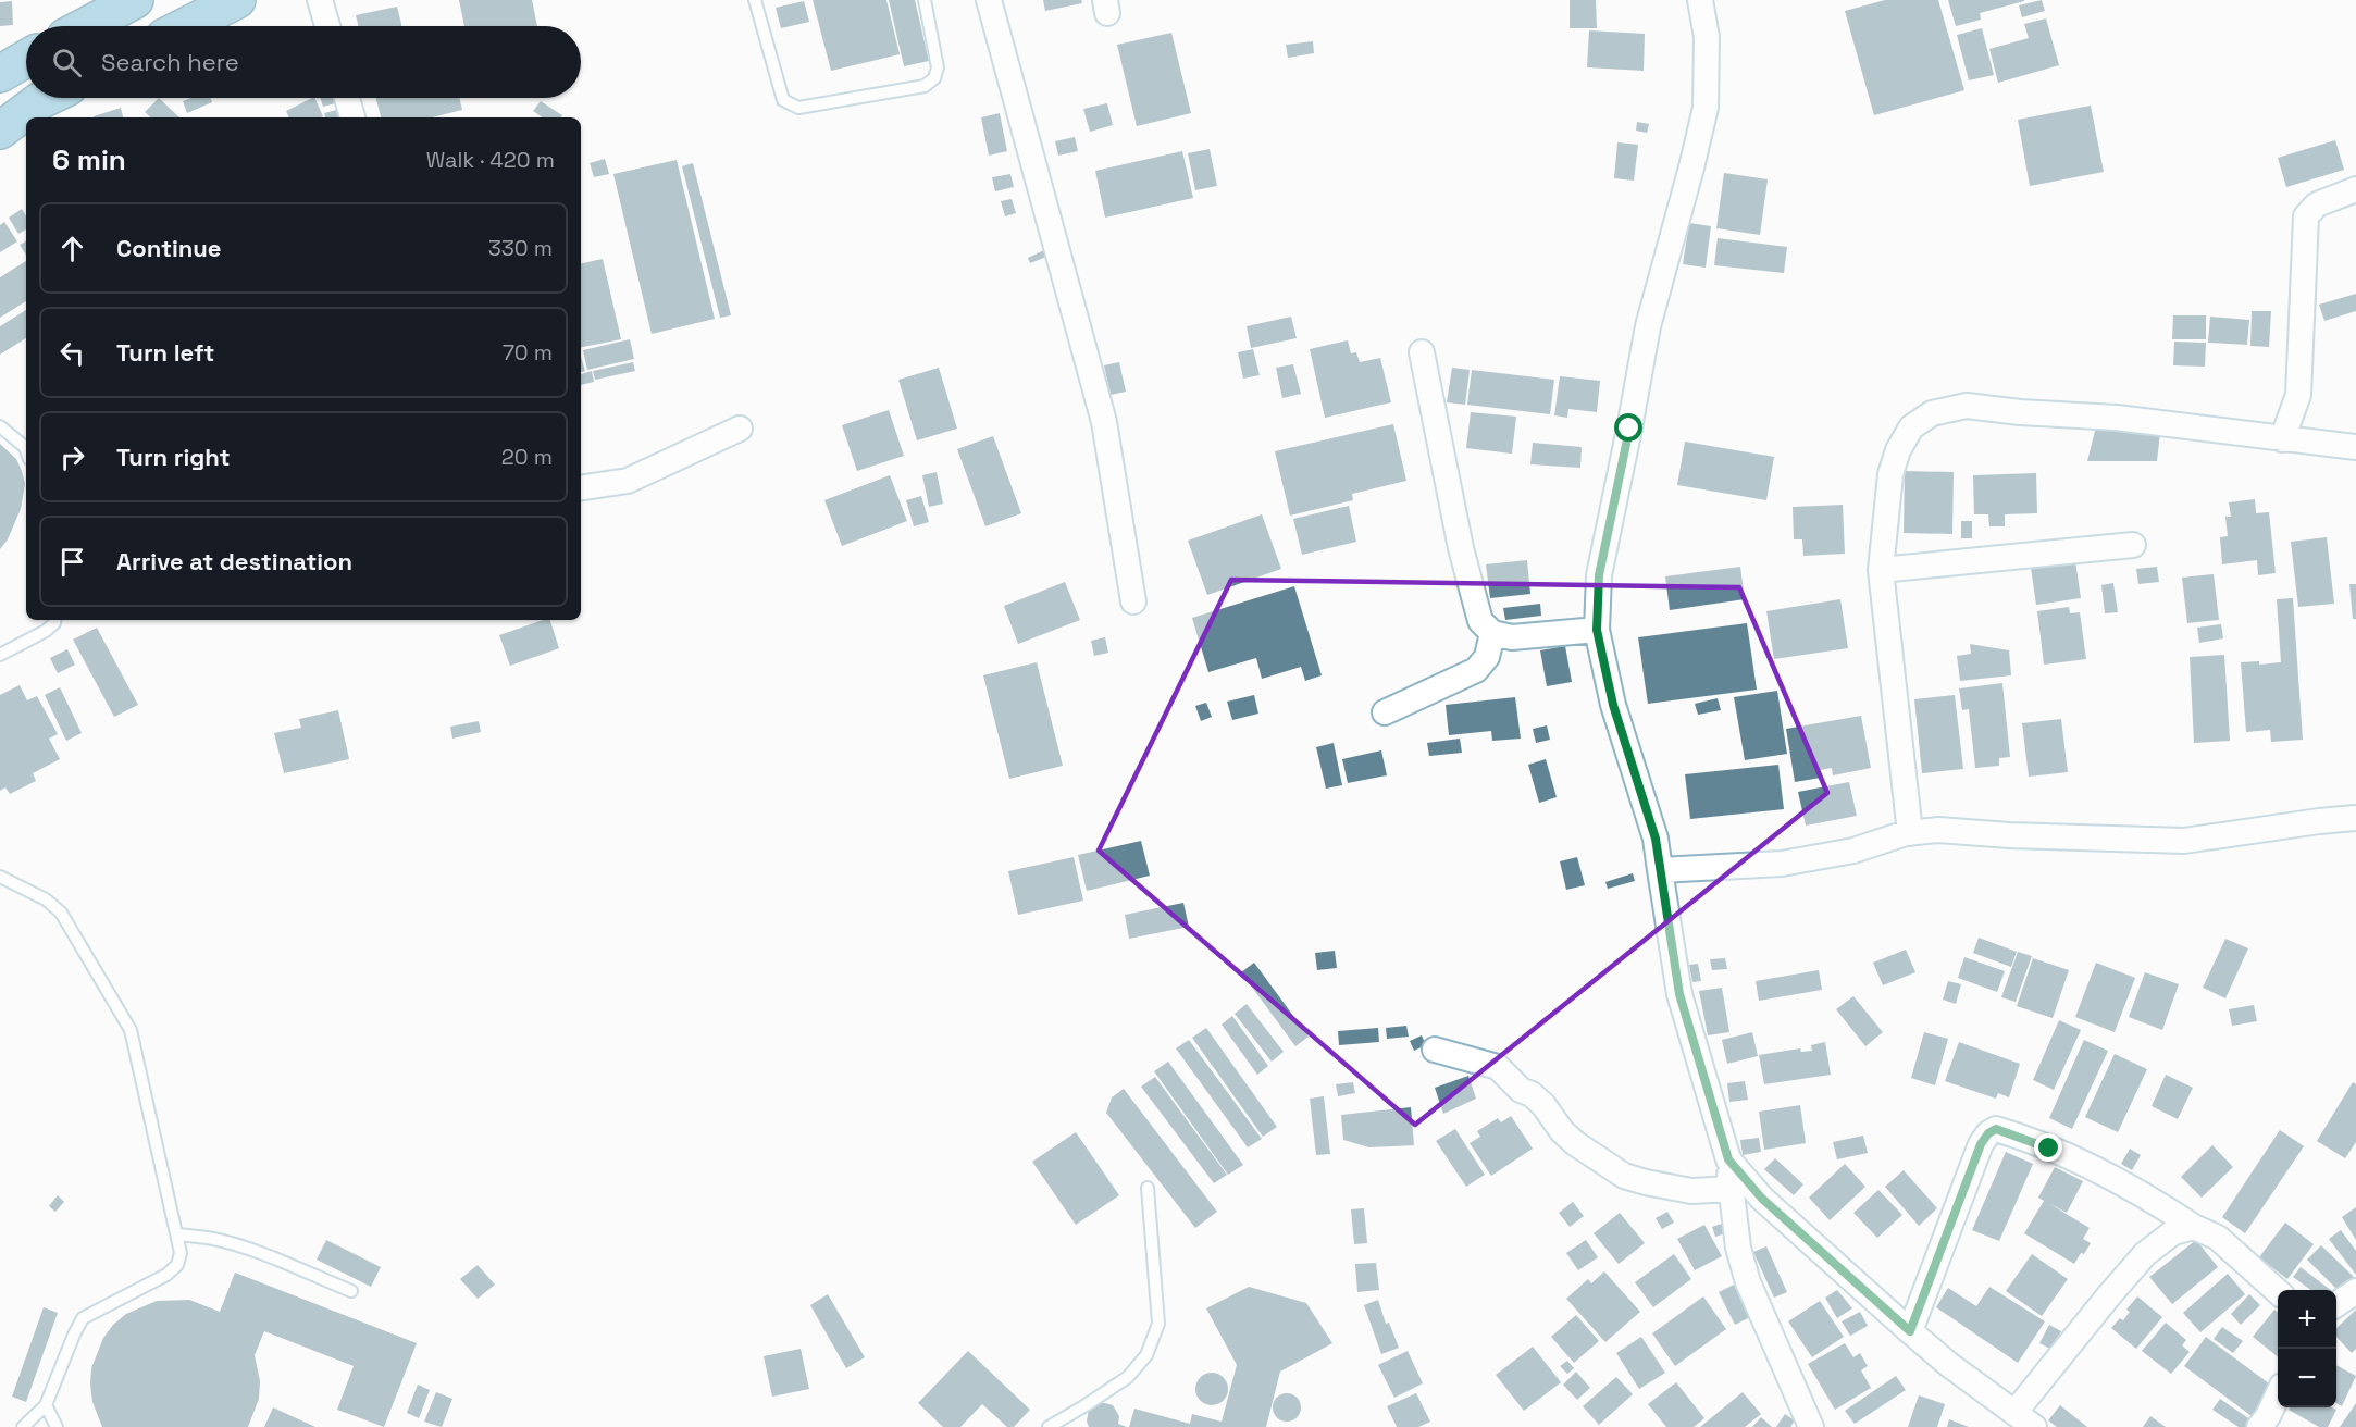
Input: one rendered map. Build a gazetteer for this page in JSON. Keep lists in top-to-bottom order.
{
  "page": {
    "search": "Search here",
    "heading": ["6 min", "Walk · 420 m"],
    "list": [
      ["Continue", "330 m"],
      ["Turn left", "70 m"],
      ["Turn right", "20 m"],
      "Arrive at destination"
    ],
    "map_buttons": ["+", "−"]
  }
}
